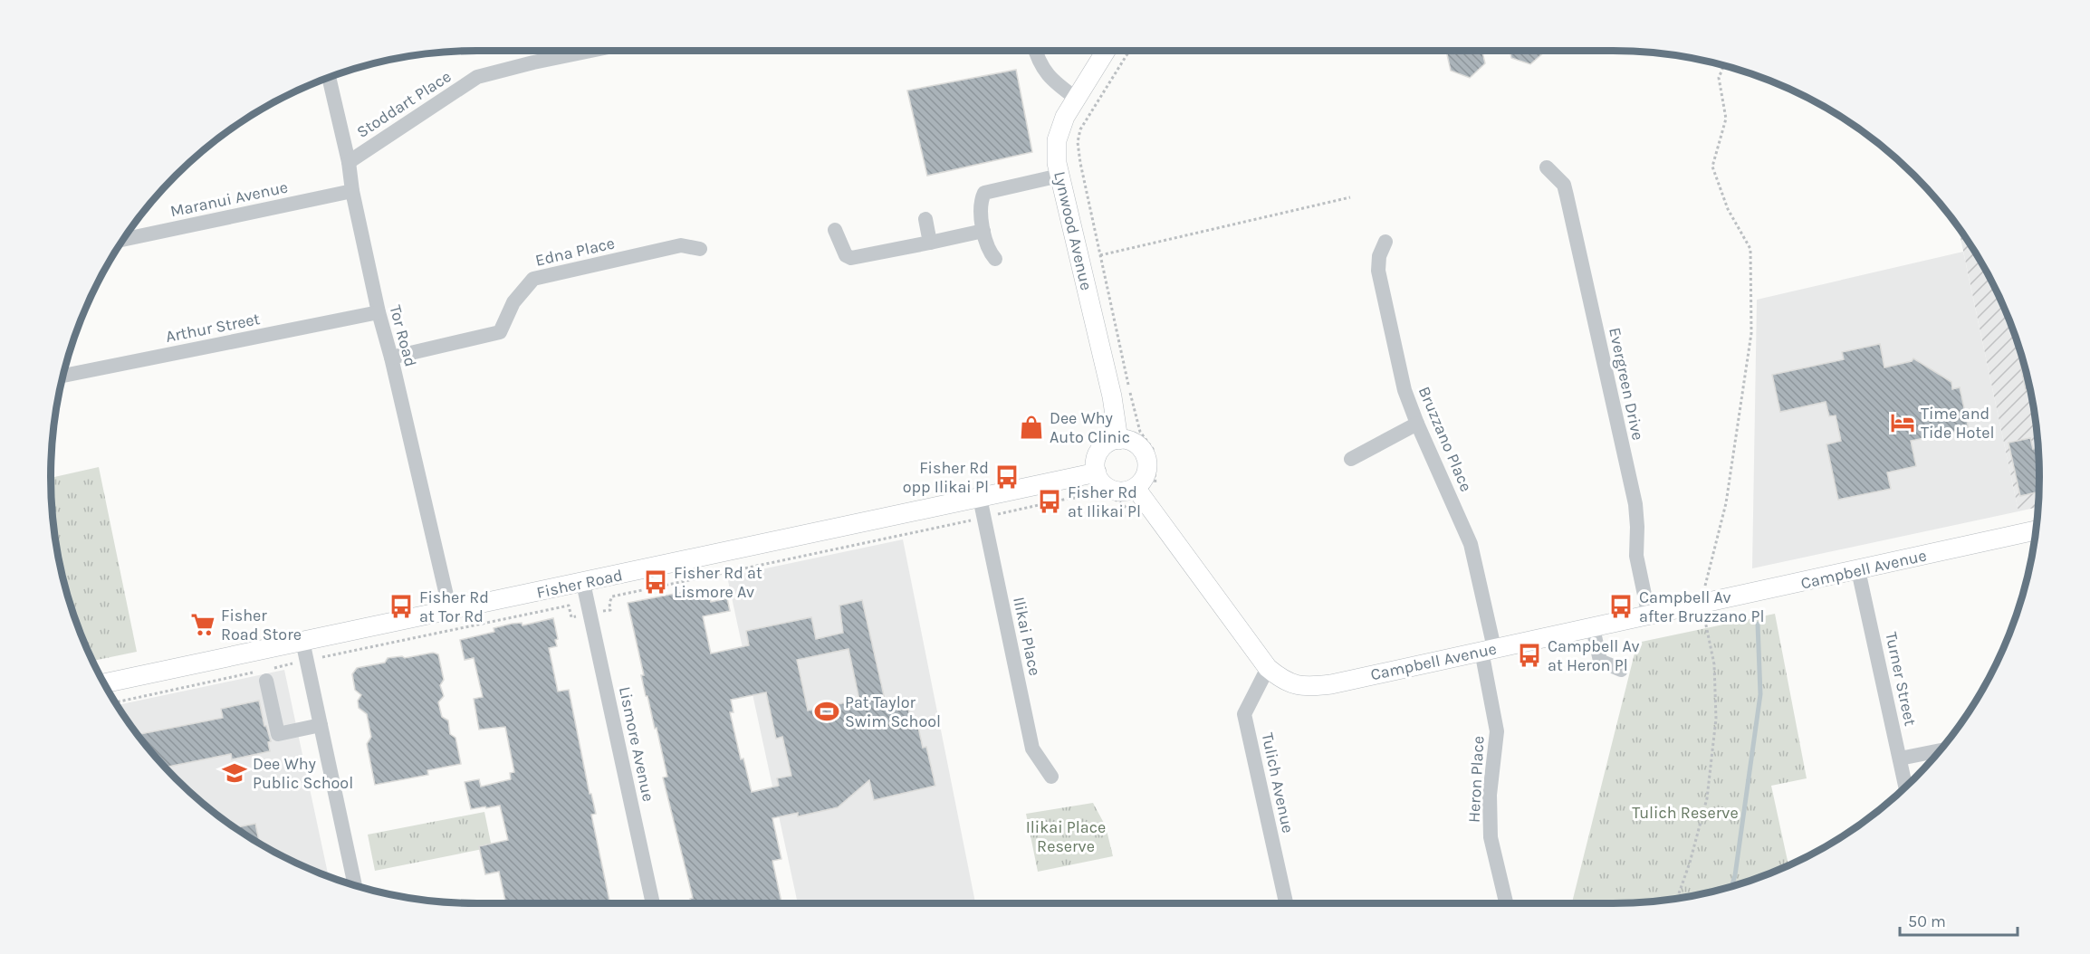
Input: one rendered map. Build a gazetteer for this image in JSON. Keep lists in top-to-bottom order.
{
  "streets": {
    "main road": ["Lynwood Avenue", "Campbell Avenue", "Fisher Road"],
    "street": [
      "Stoddart Place",
      "Maranui Avenue",
      "Edna Place",
      "Arthur Street",
      "Tor Road",
      "Evergreen Drive",
      "Bruzzano Place",
      "Ilikai Place",
      "Turner Street",
      "Lismore Avenue",
      "Heron Place",
      "Tulich Avenue"
    ]
  },
  "crossings": [
    ["Stoddart Place", "Tor Road"],
    ["Maranui Avenue", "Tor Road"],
    ["Lynwood Avenue", "Campbell Avenue"],
    ["Lynwood Avenue", "Fisher Road"],
    ["Edna Place", "Tor Road"],
    ["Arthur Street", "Tor Road"],
    ["Tor Road", "Fisher Road"],
    ["Evergreen Drive", "Campbell Avenue"],
    ["Bruzzano Place", "Campbell Avenue"],
    ["Bruzzano Place", "Heron Place"],
    ["Campbell Avenue", "Fisher Road"],
    ["Campbell Avenue", "Turner Street"],
    ["Campbell Avenue", "Heron Place"],
    ["Campbell Avenue", "Tulich Avenue"],
    ["Fisher Road", "Ilikai Place"],
    ["Fisher Road", "Lismore Avenue"]
  ],
  "parks": ["Tulich Reserve", "Ilikai Place Reserve"],
  "places": {
    "hotel": ["Time and Tide Hotel"],
    "shop": ["Dee Why Auto Clinic"],
    "bus stop": [
      "Fisher Rd opp Ilikai Pl",
      "Fisher Rd at Ilikai Pl",
      "Fisher Rd at Lismore Av",
      "Fisher Rd at Tor Rd",
      "Campbell Av after Bruzzano Pl",
      "Campbell Av at Heron Pl"
    ],
    "supermarket": ["Fisher Road Store"],
    "sports": ["Pat Taylor Swim School"],
    "school or university": ["Dee Why Public School"]
  },
  "scale_bar": "50 m"
}
